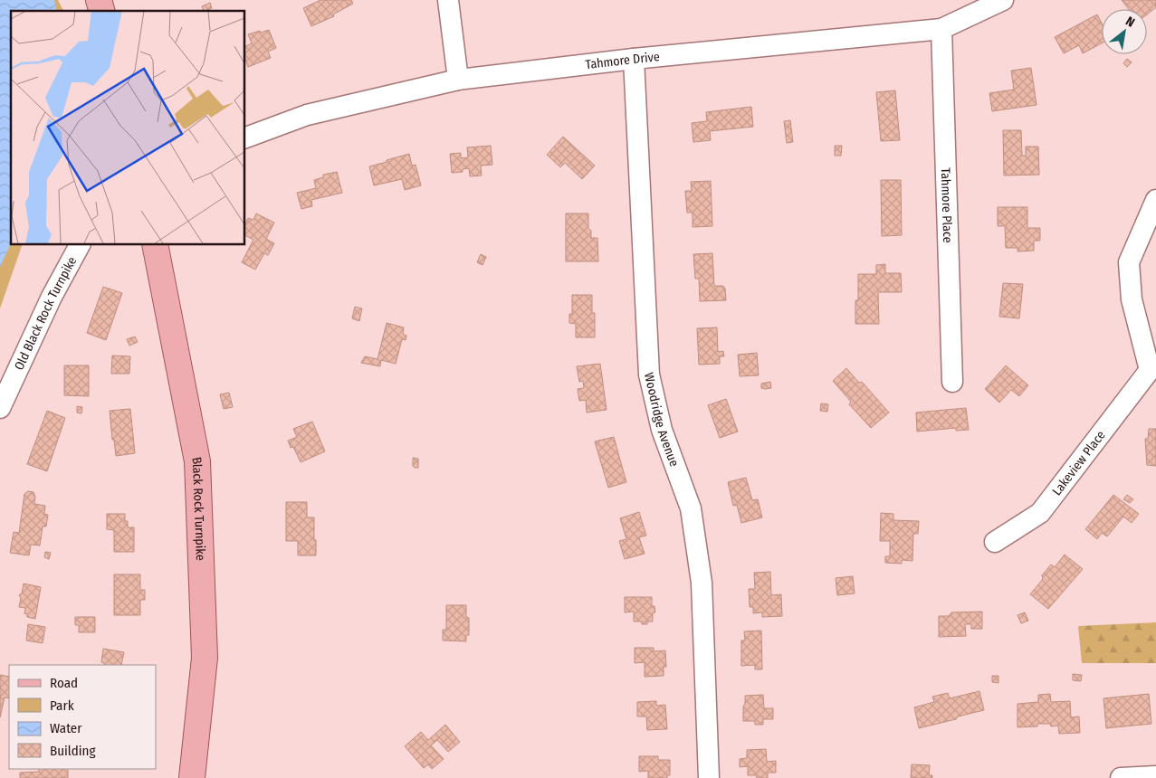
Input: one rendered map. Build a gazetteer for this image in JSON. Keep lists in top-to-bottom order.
{
  "streets": {
    "main road": ["Black Rock Turnpike"],
    "street": [
      "Tahmore Drive",
      "Tahmore Place",
      "Old Black Rock Turnpike",
      "Woodridge Avenue",
      "Lakeview Place"
    ]
  },
  "crossings": [
    ["Tahmore Drive", "Tahmore Place"],
    ["Tahmore Drive", "Woodridge Avenue"]
  ],
  "legend": [
    "Road",
    "Park",
    "Water",
    "Building"
  ],
  "north": "top right"
}
